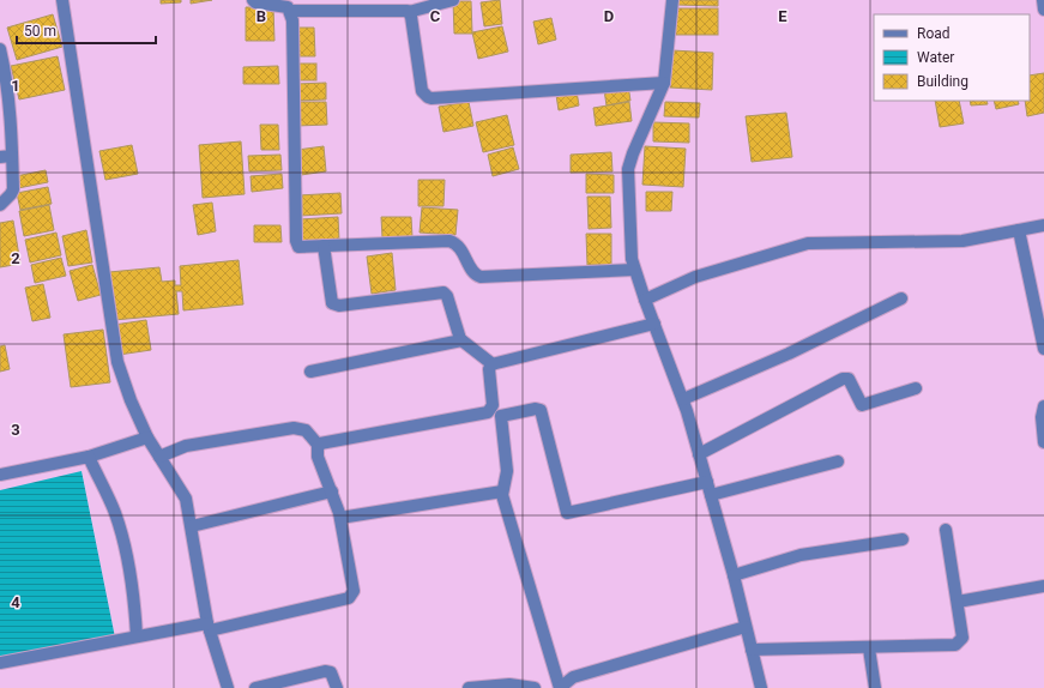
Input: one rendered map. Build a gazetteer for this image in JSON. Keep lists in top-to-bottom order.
{
  "legend": ["Road", "Water", "Building"],
  "scale_bar": "50 m",
  "grid": {
    "columns": [
      "B",
      "C",
      "D",
      "E"
    ],
    "rows": [
      "1",
      "2",
      "3",
      "4"
    ]
  }
}
